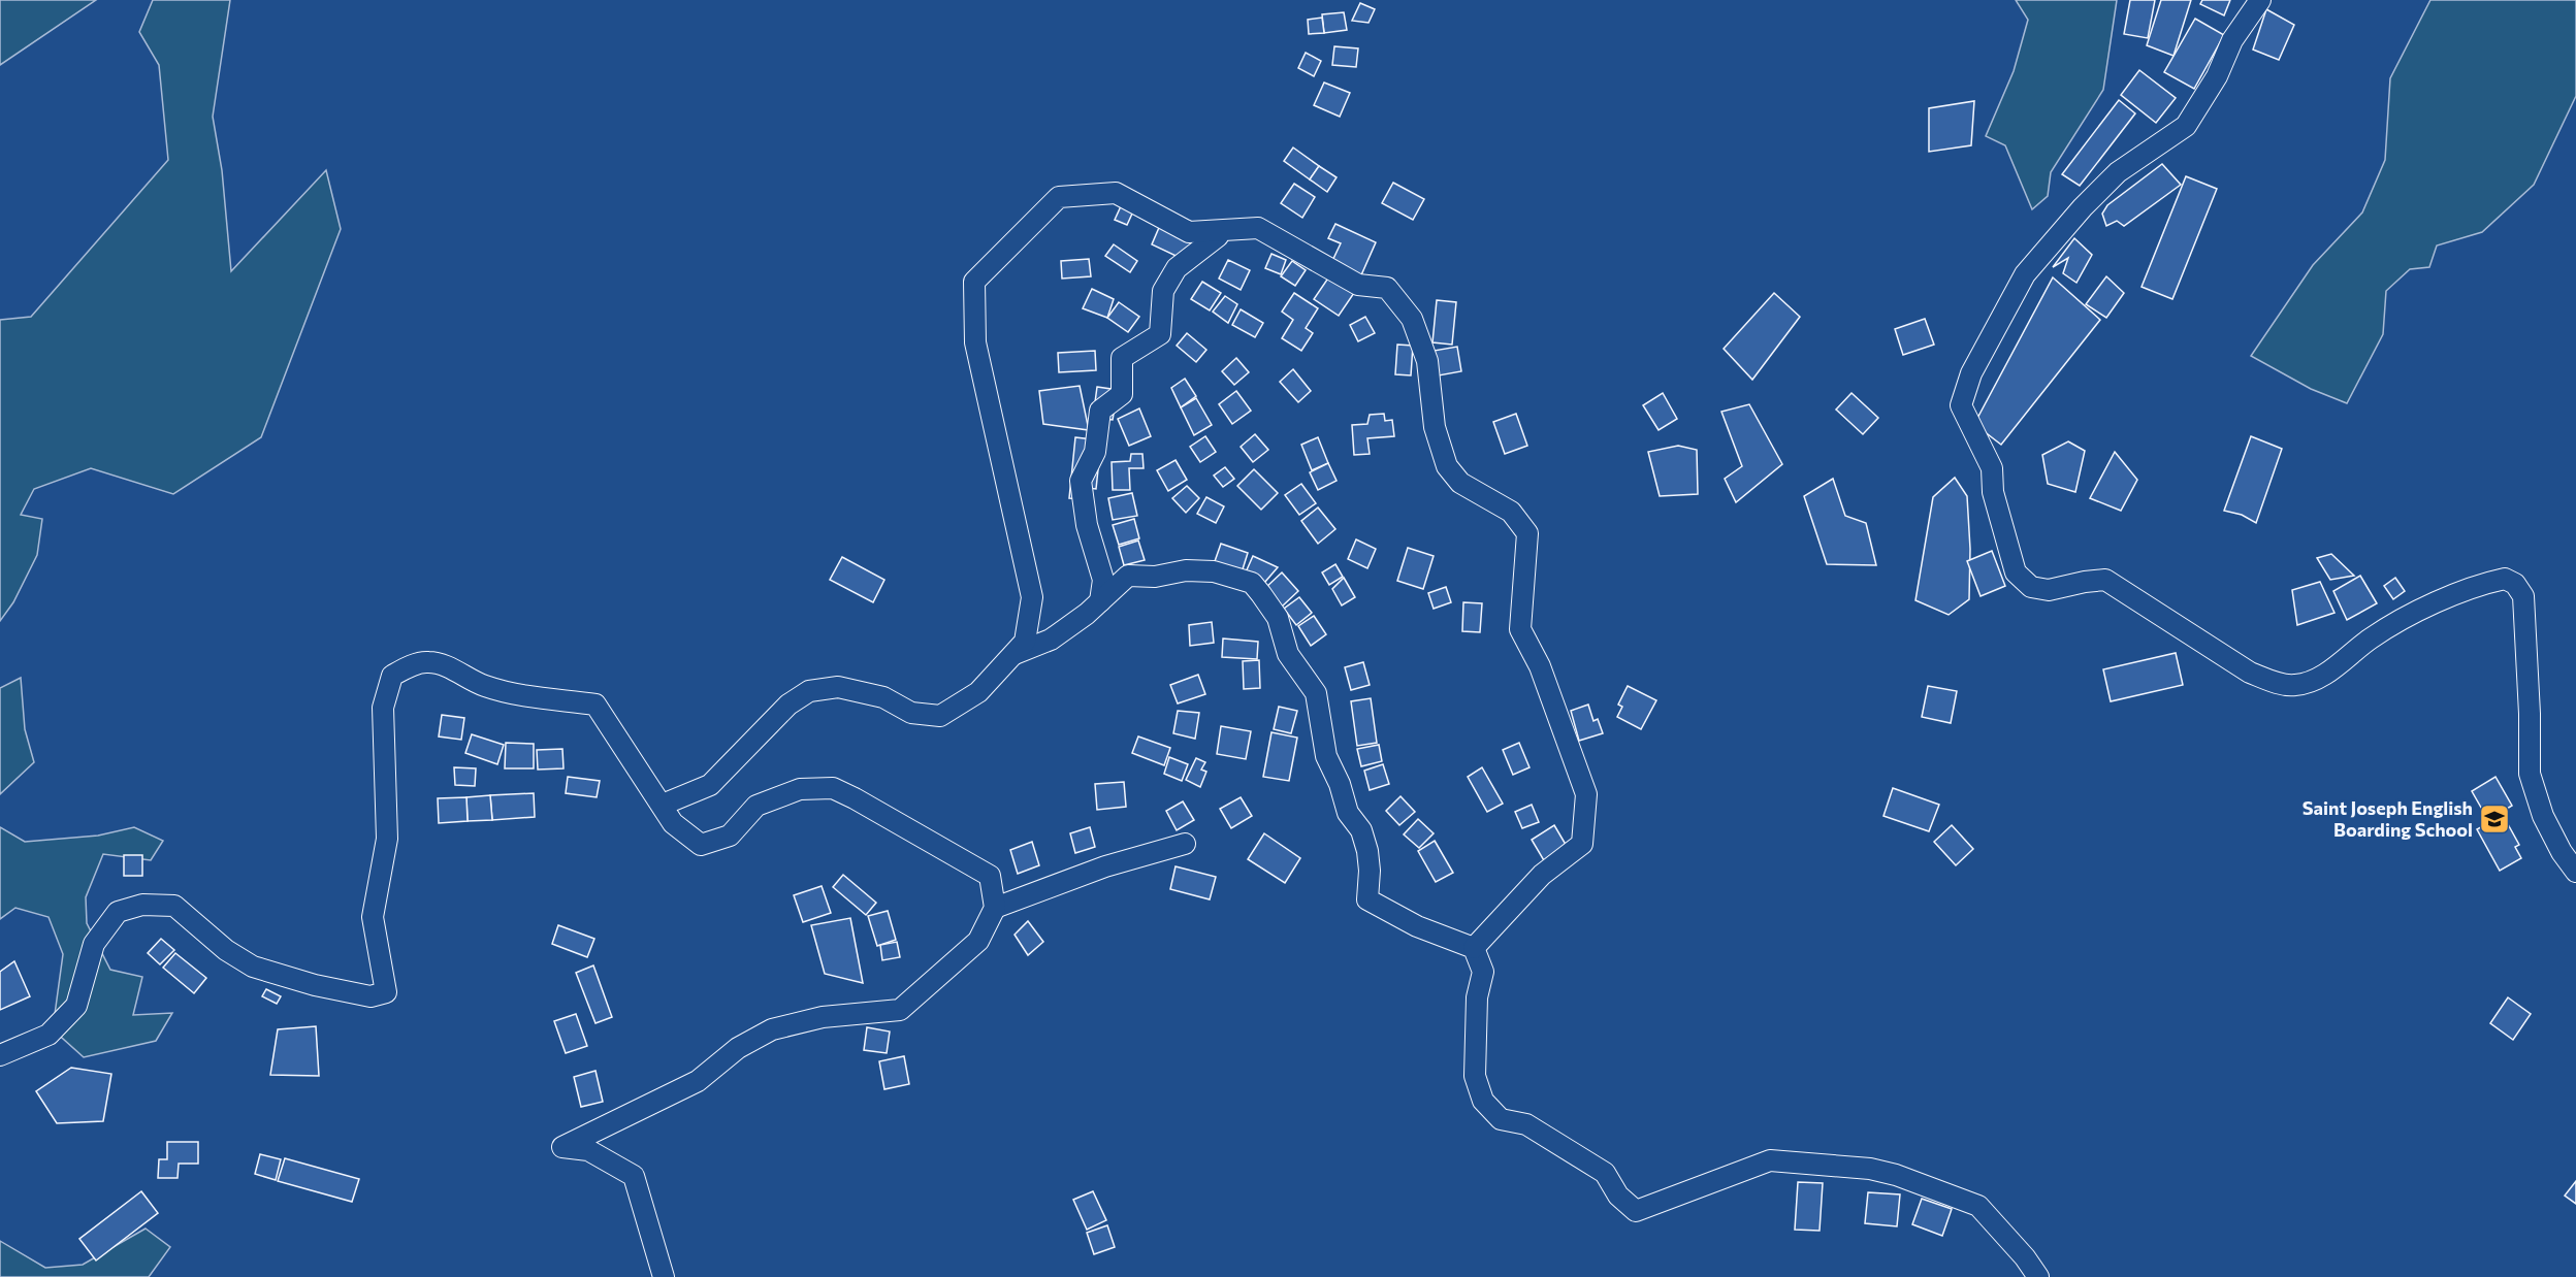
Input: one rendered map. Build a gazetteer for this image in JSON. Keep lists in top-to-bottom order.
{
  "places": {
    "school or university": ["Saint Joseph English Boarding School"]
  }
}
